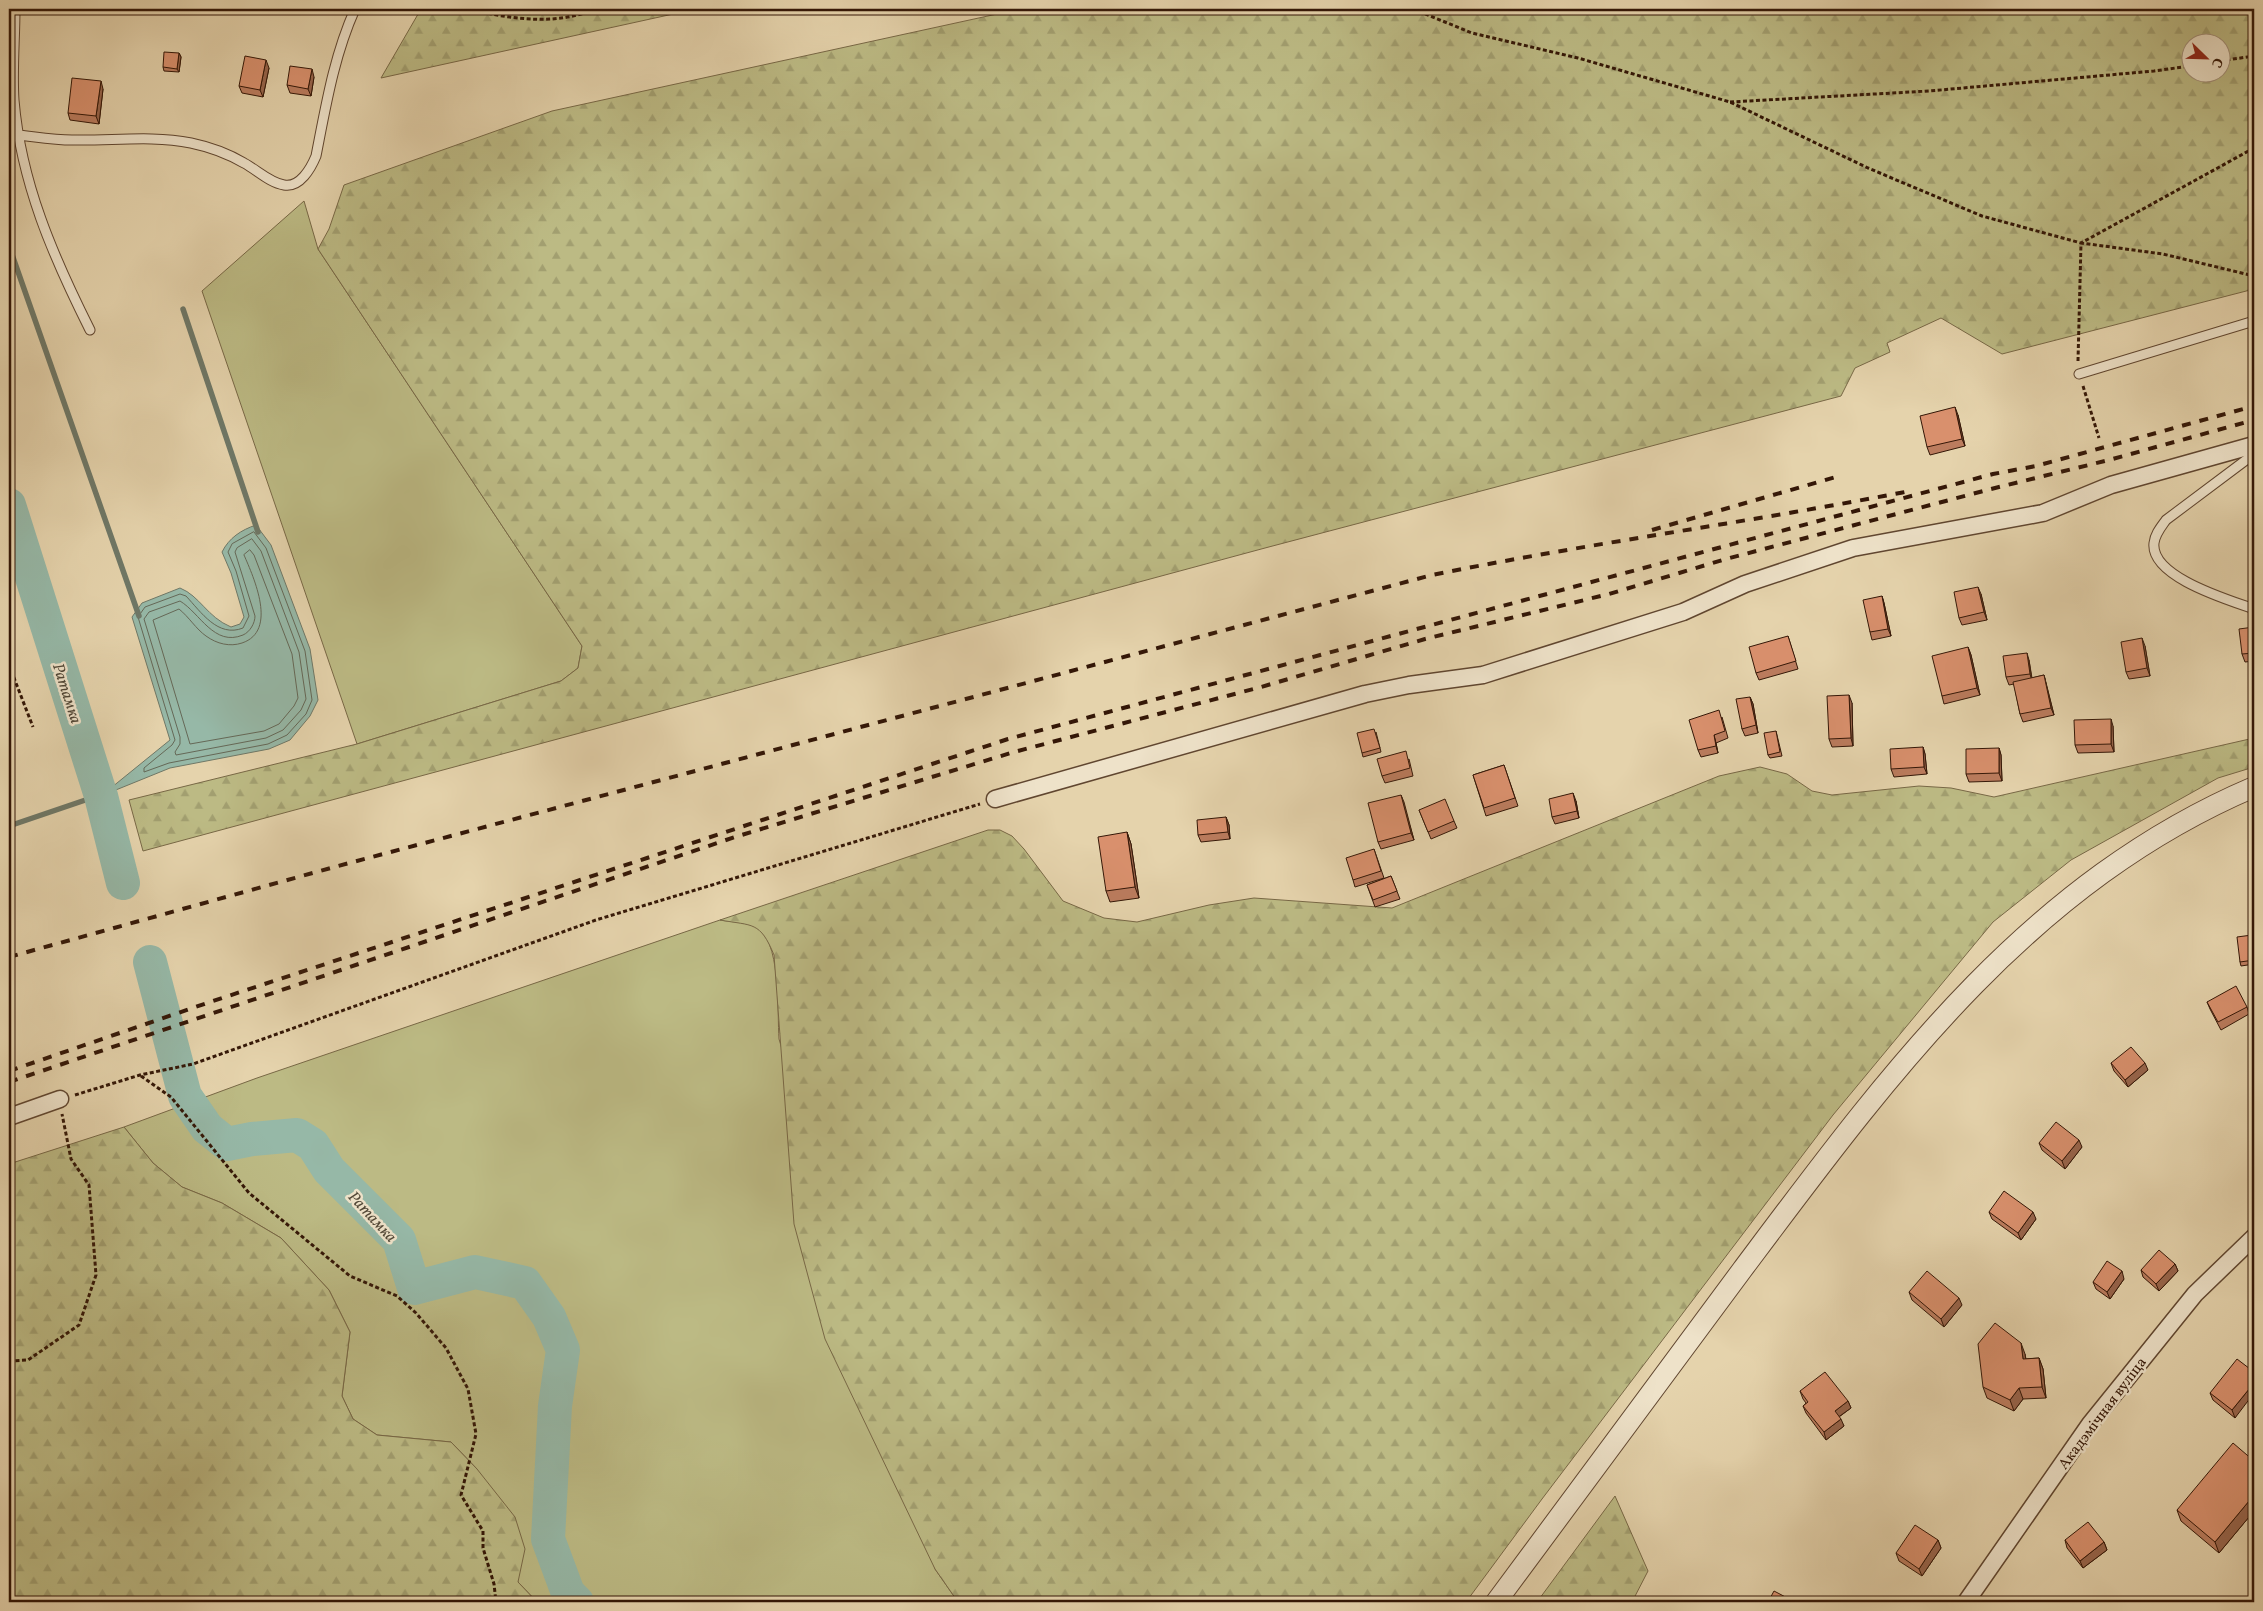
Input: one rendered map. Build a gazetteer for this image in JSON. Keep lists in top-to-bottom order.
{
  "streets": {
    "street": ["Акадэмічная вуліца"]
  },
  "water": ["Ратамка"],
  "north": "bottom right"
}
